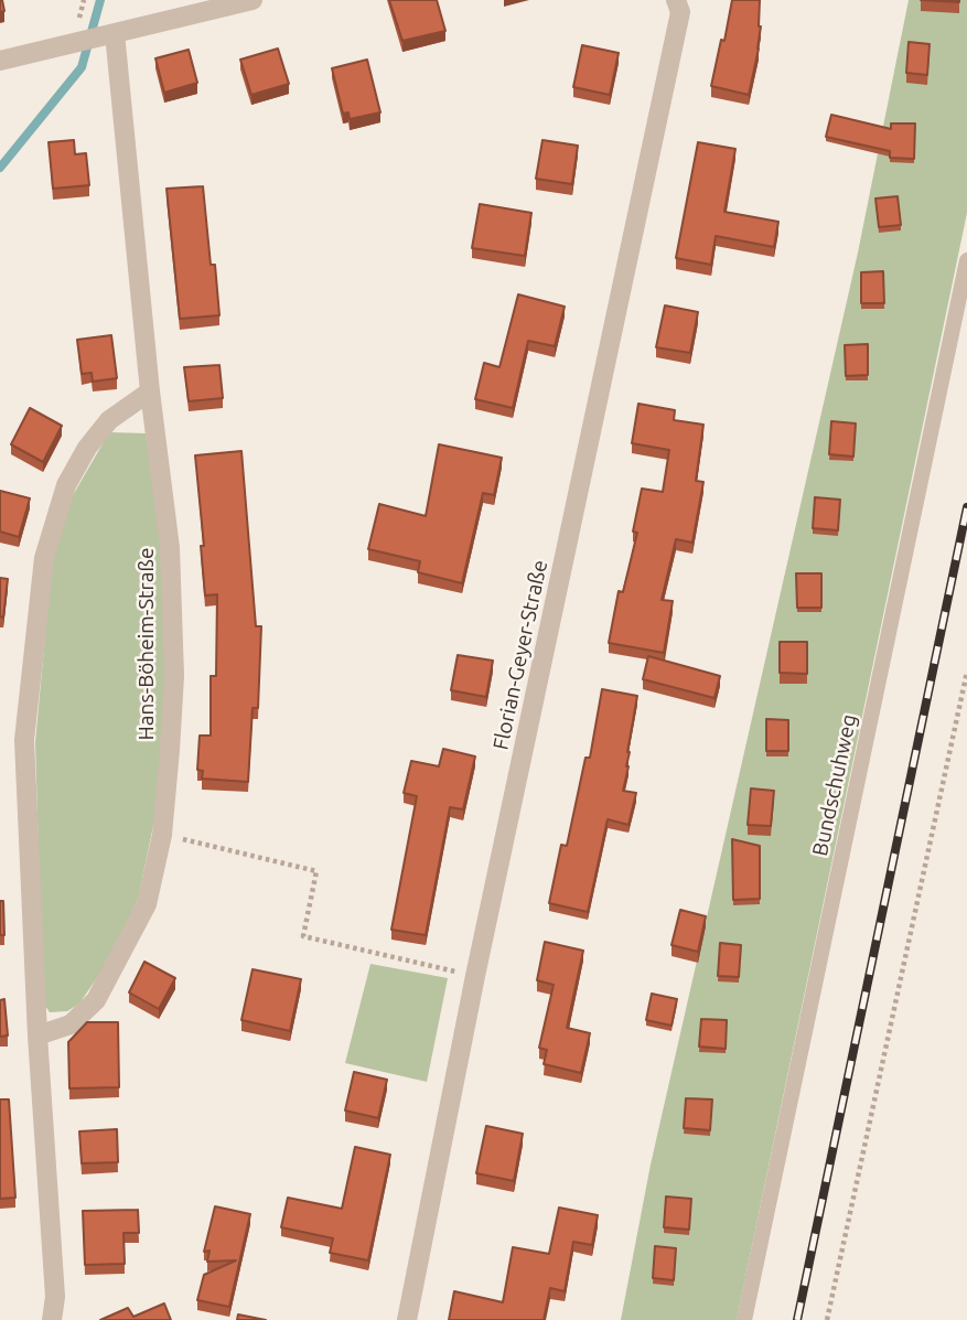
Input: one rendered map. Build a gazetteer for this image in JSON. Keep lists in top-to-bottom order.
{
  "streets": {
    "street": ["Hans-Böheim-Straße", "Florian-Geyer-Straße"],
    "lane": ["Bundschuhweg"]
  }
}
